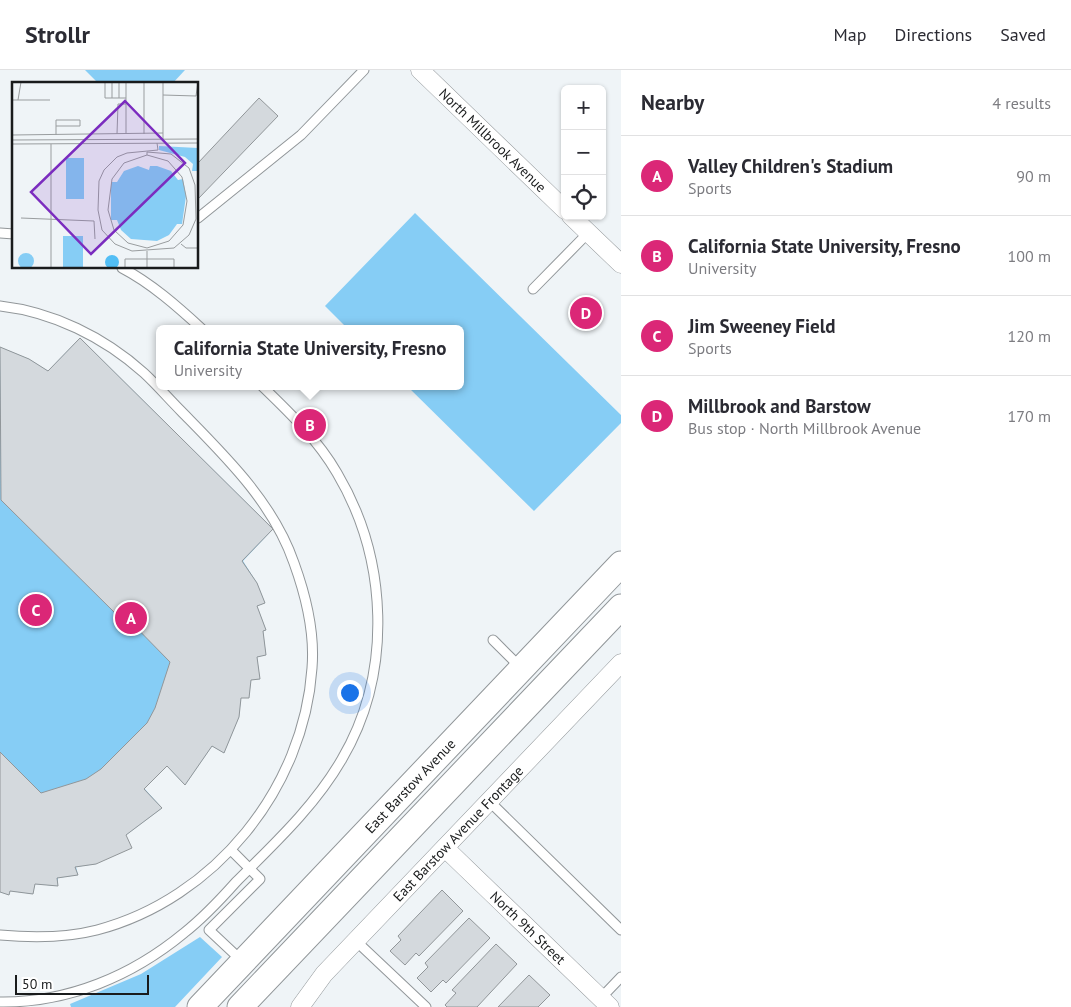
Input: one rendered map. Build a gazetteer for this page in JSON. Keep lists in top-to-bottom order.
{
  "streets": {
    "main road": ["East Barstow Avenue"],
    "street": ["North Millbrook Avenue", "East Barstow Avenue Frontage", "North 9th Street"]
  },
  "crossings": [
    ["East Barstow Avenue Frontage", "North 9th Street"]
  ],
  "scale_bar": "50 m",
  "page": {
    "header": "Strollr",
    "nav": ["Map", "Directions", "Saved"],
    "heading": ["Nearby", "4 results"],
    "map_buttons": ["+", "−"],
    "list": [
      {
        "mark": "A",
        "name": "Valley Children's Stadium",
        "note": "Sports",
        "value": "90 m"
      },
      {
        "mark": "B",
        "name": "California State University, Fresno",
        "note": "University",
        "value": "100 m"
      },
      {
        "mark": "C",
        "name": "Jim Sweeney Field",
        "note": "Sports",
        "value": "120 m"
      },
      {
        "mark": "D",
        "name": "Millbrook and Barstow",
        "note": "Bus stop · North Millbrook Avenue",
        "value": "170 m"
      }
    ],
    "pins": [
      "D",
      "B",
      "C",
      "A"
    ],
    "popup": ["California State University, Fresno", "University"],
    "scale": "50 m"
  }
}
